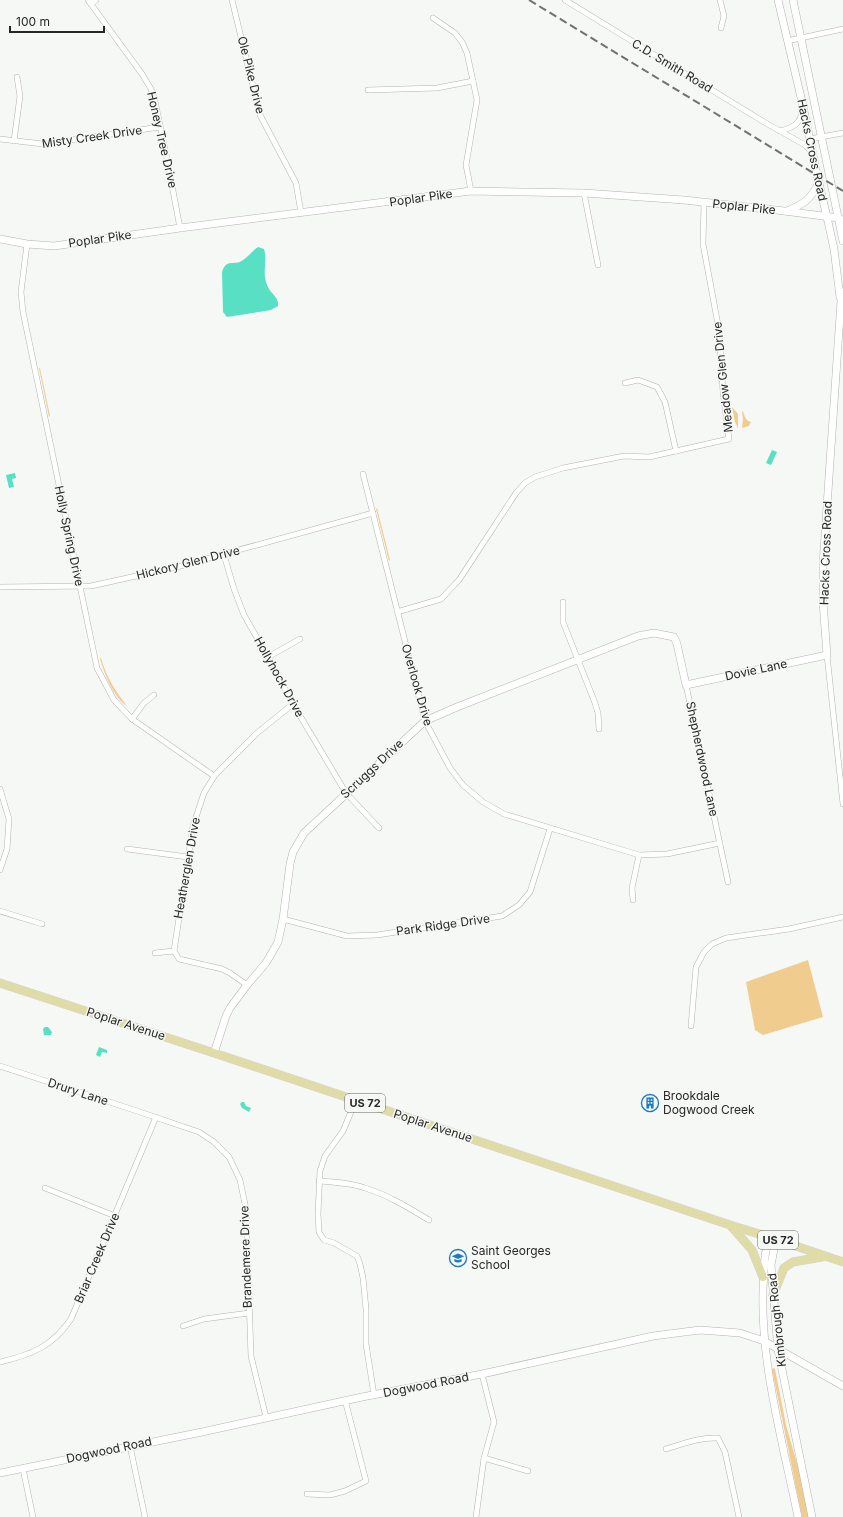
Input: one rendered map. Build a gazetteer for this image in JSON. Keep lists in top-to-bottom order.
{
  "streets": {
    "main road": ["Poplar Avenue", "US 72"],
    "street": [
      "C.D. Smith Road",
      "Ole Pike Drive",
      "Misty Creek Drive",
      "Honey Tree Drive",
      "Hacks Cross Road",
      "Poplar Pike",
      "Meadow Glen Drive",
      "Holly Spring Drive",
      "Hickory Glen Drive",
      "Dovie Lane",
      "Hollyhock Drive",
      "Overlook Drive",
      "Shepherdwood Lane",
      "Scruggs Drive",
      "Heatherglen Drive",
      "Park Ridge Drive",
      "Drury Lane",
      "Brandemere Drive",
      "Briar Creek Drive",
      "Kimbrough Road",
      "Dogwood Road"
    ]
  },
  "crossings": [
    ["C.D. Smith Road", "Hacks Cross Road"],
    ["Ole Pike Drive", "Poplar Pike"],
    ["Misty Creek Drive", "Honey Tree Drive"],
    ["Honey Tree Drive", "Poplar Pike"],
    ["Hacks Cross Road", "Poplar Pike"],
    ["Hacks Cross Road", "Dovie Lane"],
    ["Poplar Pike", "Meadow Glen Drive"],
    ["Poplar Pike", "Holly Spring Drive"],
    ["Meadow Glen Drive", "Overlook Drive"],
    ["Holly Spring Drive", "Hickory Glen Drive"],
    ["Holly Spring Drive", "Heatherglen Drive"],
    ["Hickory Glen Drive", "Hollyhock Drive"],
    ["Hickory Glen Drive", "Overlook Drive"],
    ["Dovie Lane", "Shepherdwood Lane"],
    ["Hollyhock Drive", "Scruggs Drive"],
    ["Hollyhock Drive", "Heatherglen Drive"],
    ["Overlook Drive", "Shepherdwood Lane"],
    ["Overlook Drive", "Scruggs Drive"],
    ["Overlook Drive", "Park Ridge Drive"],
    ["Shepherdwood Lane", "Scruggs Drive"],
    ["Scruggs Drive", "Park Ridge Drive"],
    ["Scruggs Drive", "Poplar Avenue"],
    ["Poplar Avenue", "Kimbrough Road"],
    ["Drury Lane", "Brandemere Drive"],
    ["Drury Lane", "Briar Creek Drive"],
    ["Brandemere Drive", "Briar Creek Drive"],
    ["Brandemere Drive", "Dogwood Road"],
    ["Kimbrough Road", "Dogwood Road"]
  ],
  "places": {
    "building": ["Brookdale Dogwood Creek"],
    "school or university": ["Saint Georges School"]
  },
  "scale_bar": "100 m"
}
